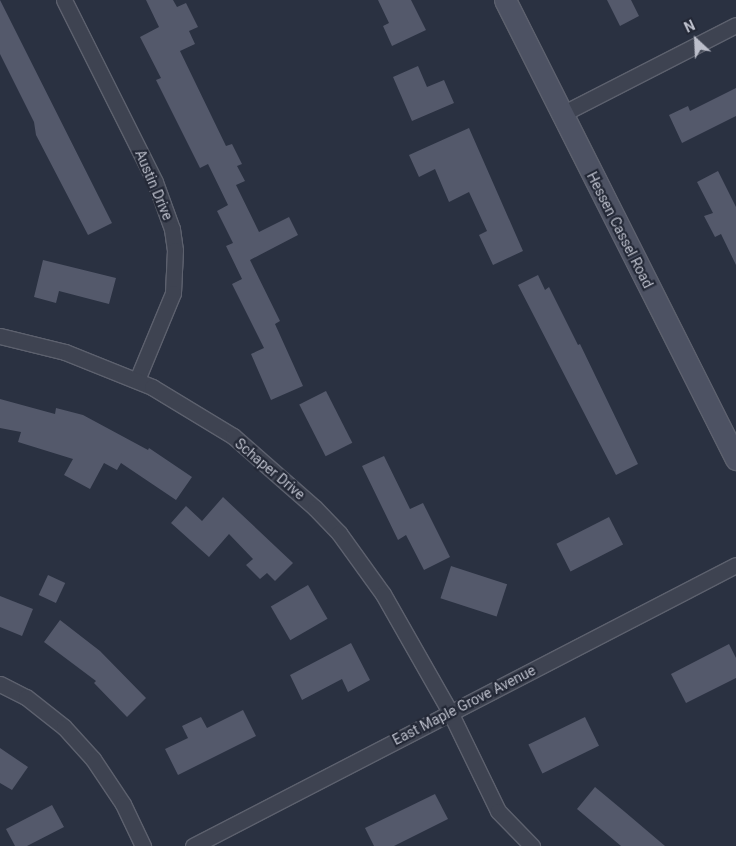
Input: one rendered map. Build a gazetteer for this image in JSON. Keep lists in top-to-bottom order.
{
  "streets": {
    "main road": ["Hessen Cassel Road"],
    "street": ["Austin Drive", "Schaper Drive", "East Maple Grove Avenue"]
  },
  "crossings": [
    ["Austin Drive", "Schaper Drive"],
    ["Schaper Drive", "East Maple Grove Avenue"]
  ],
  "north": "top left"
}
